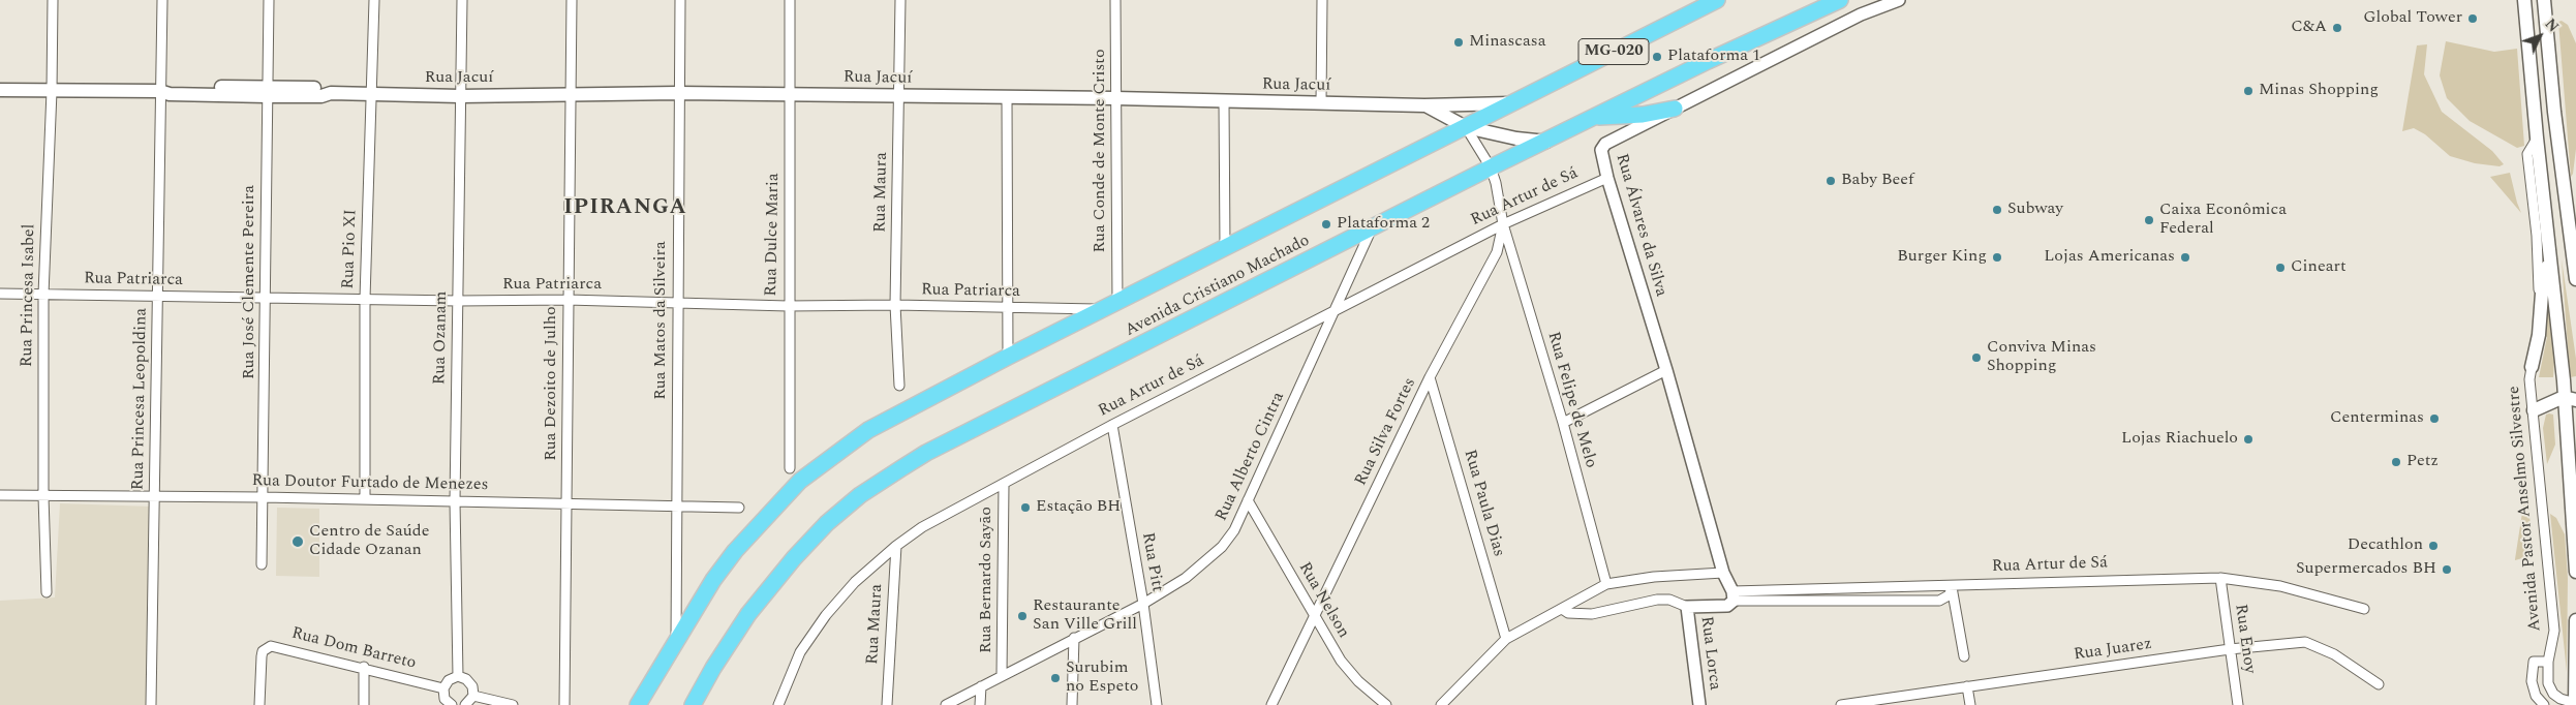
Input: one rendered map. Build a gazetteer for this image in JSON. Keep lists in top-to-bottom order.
{
  "streets": {
    "highway": ["MG-020", "Avenida Cristiano Machado"],
    "main road": ["Rua Jacuí", "Avenida Pastor Anselmo Silvestre"],
    "street": [
      "Rua Conde de Monte Cristo",
      "Rua Maura",
      "Rua Artur de Sá",
      "Rua Álvares da Silva",
      "Rua Dulce Maria",
      "Rua Pio XI",
      "Rua Patriarca",
      "Rua José Clemente Pereira",
      "Rua Princesa Isabel",
      "Rua Matos da Silveira",
      "Rua Ozanam",
      "Rua Dezoito de Julho",
      "Rua Princesa Leopoldina",
      "Rua Felipe de Melo",
      "Rua Silva Fortes",
      "Rua Alberto Cintra",
      "Rua Doutor Furtado de Menezes",
      "Rua Paula Dias",
      "Rua Pitt",
      "Rua Bernardo Sayão",
      "Rua Nelson",
      "Rua Enoy",
      "Rua Dom Barreto",
      "Rua Juarez",
      "Rua Lorca"
    ]
  },
  "crossings": [
    ["Rua Jacuí", "Rua Conde de Monte Cristo"],
    ["Rua Jacuí", "Rua Maura"],
    ["Rua Jacuí", "Rua Dulce Maria"],
    ["Rua Jacuí", "Rua Pio XI"],
    ["Rua Jacuí", "Rua José Clemente Pereira"],
    ["Rua Jacuí", "Avenida Cristiano Machado"],
    ["Rua Jacuí", "Rua Princesa Isabel"],
    ["Rua Jacuí", "Rua Matos da Silveira"],
    ["Rua Jacuí", "Rua Ozanam"],
    ["Rua Jacuí", "Rua Dezoito de Julho"],
    ["Rua Jacuí", "Rua Princesa Leopoldina"],
    ["Rua Conde de Monte Cristo", "Avenida Cristiano Machado"],
    ["Rua Maura", "Rua Artur de Sá"],
    ["Rua Maura", "Rua Patriarca"],
    ["Rua Artur de Sá", "Rua Álvares da Silva"],
    ["Rua Artur de Sá", "Rua Felipe de Melo"],
    ["Rua Artur de Sá", "Rua Silva Fortes"],
    ["Rua Artur de Sá", "Rua Alberto Cintra"],
    ["Rua Artur de Sá", "Rua Pitt"],
    ["Rua Artur de Sá", "Rua Bernardo Sayão"],
    ["Rua Artur de Sá", "Rua Enoy"],
    ["Rua Artur de Sá", "Rua Lorca"],
    ["Rua Dulce Maria", "Rua Patriarca"],
    ["Rua Pio XI", "Rua Patriarca"],
    ["Rua Pio XI", "Rua Doutor Furtado de Menezes"],
    ["Rua Patriarca", "Rua José Clemente Pereira"],
    ["Rua Patriarca", "Avenida Cristiano Machado"],
    ["Rua Patriarca", "Rua Princesa Isabel"],
    ["Rua Patriarca", "Rua Matos da Silveira"],
    ["Rua Patriarca", "Rua Ozanam"],
    ["Rua Patriarca", "Rua Dezoito de Julho"],
    ["Rua Patriarca", "Rua Princesa Leopoldina"],
    ["Rua José Clemente Pereira", "Rua Doutor Furtado de Menezes"],
    ["Avenida Cristiano Machado", "Rua Matos da Silveira"],
    ["Avenida Cristiano Machado", "Rua Silva Fortes"],
    ["Avenida Cristiano Machado", "Rua Alberto Cintra"],
    ["Rua Princesa Isabel", "Rua Doutor Furtado de Menezes"],
    ["Rua Matos da Silveira", "Rua Doutor Furtado de Menezes"],
    ["Rua Ozanam", "Rua Doutor Furtado de Menezes"],
    ["Rua Dezoito de Julho", "Rua Doutor Furtado de Menezes"],
    ["Rua Princesa Leopoldina", "Rua Doutor Furtado de Menezes"],
    ["Rua Felipe de Melo", "Rua Silva Fortes"],
    ["Rua Silva Fortes", "Rua Paula Dias"],
    ["Rua Silva Fortes", "Rua Nelson"],
    ["Rua Alberto Cintra", "Rua Pitt"],
    ["Rua Alberto Cintra", "Rua Bernardo Sayão"],
    ["Rua Alberto Cintra", "Rua Nelson"],
    ["Rua Enoy", "Rua Juarez"]
  ],
  "districts": ["IPIRANGA"],
  "places": [
    "Global Tower",
    "C&A",
    "Minascasa",
    "Plataforma 1",
    "Minas Shopping",
    "Baby Beef",
    "Subway",
    "Caixa Econômica Federal",
    "Plataforma 2",
    "Burger King",
    "Lojas Americanas",
    "Cineart",
    "Conviva Minas Shopping",
    "Centerminas",
    "Lojas Riachuelo",
    "Petz",
    "Estação BH",
    "Centro de Saúde Cidade Ozanan",
    "Decathlon",
    "Supermercados BH",
    "Restaurante San Ville Grill",
    "Surubim no Espeto"
  ],
  "north": "top right"
}
